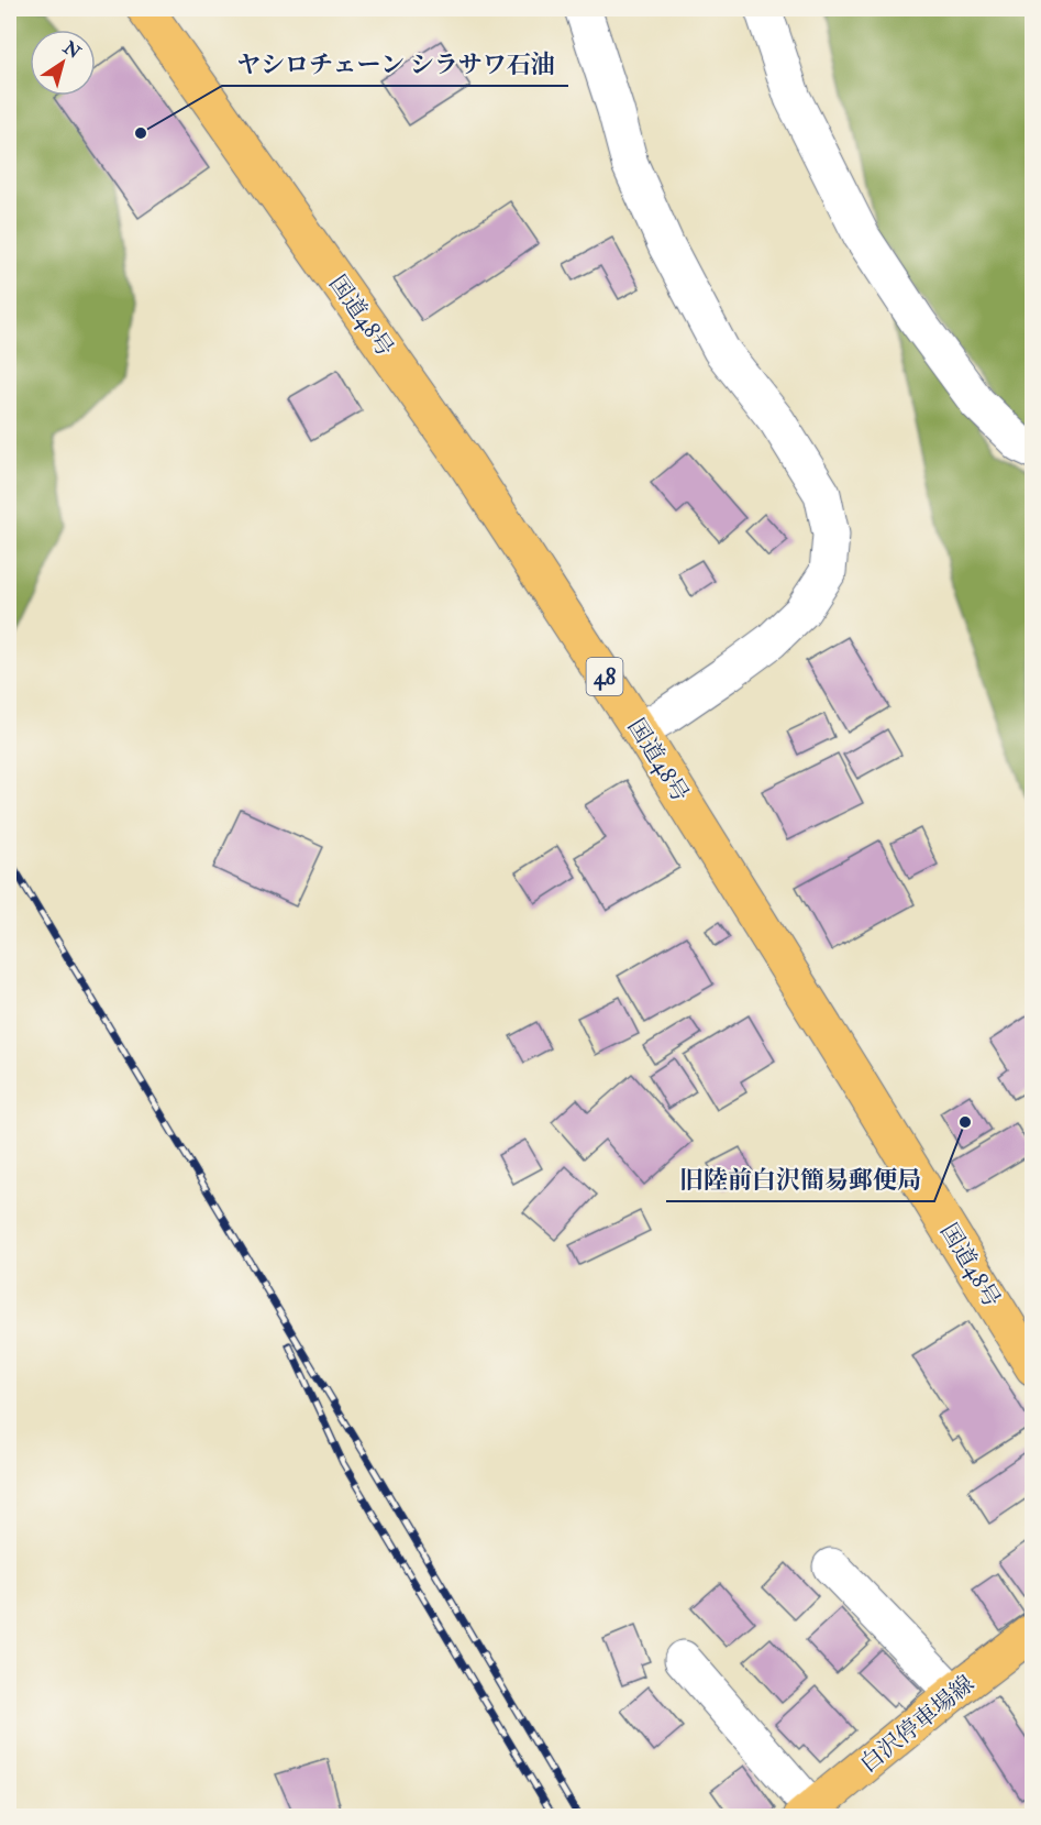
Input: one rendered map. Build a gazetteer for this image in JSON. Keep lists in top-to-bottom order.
{
  "streets": {
    "main road": ["国道48号", "48", "白沢停車場線"]
  },
  "places": ["ヤシロチェーン シラサワ石油", "旧陸前白沢簡易郵便局"],
  "north": "top right"
}
